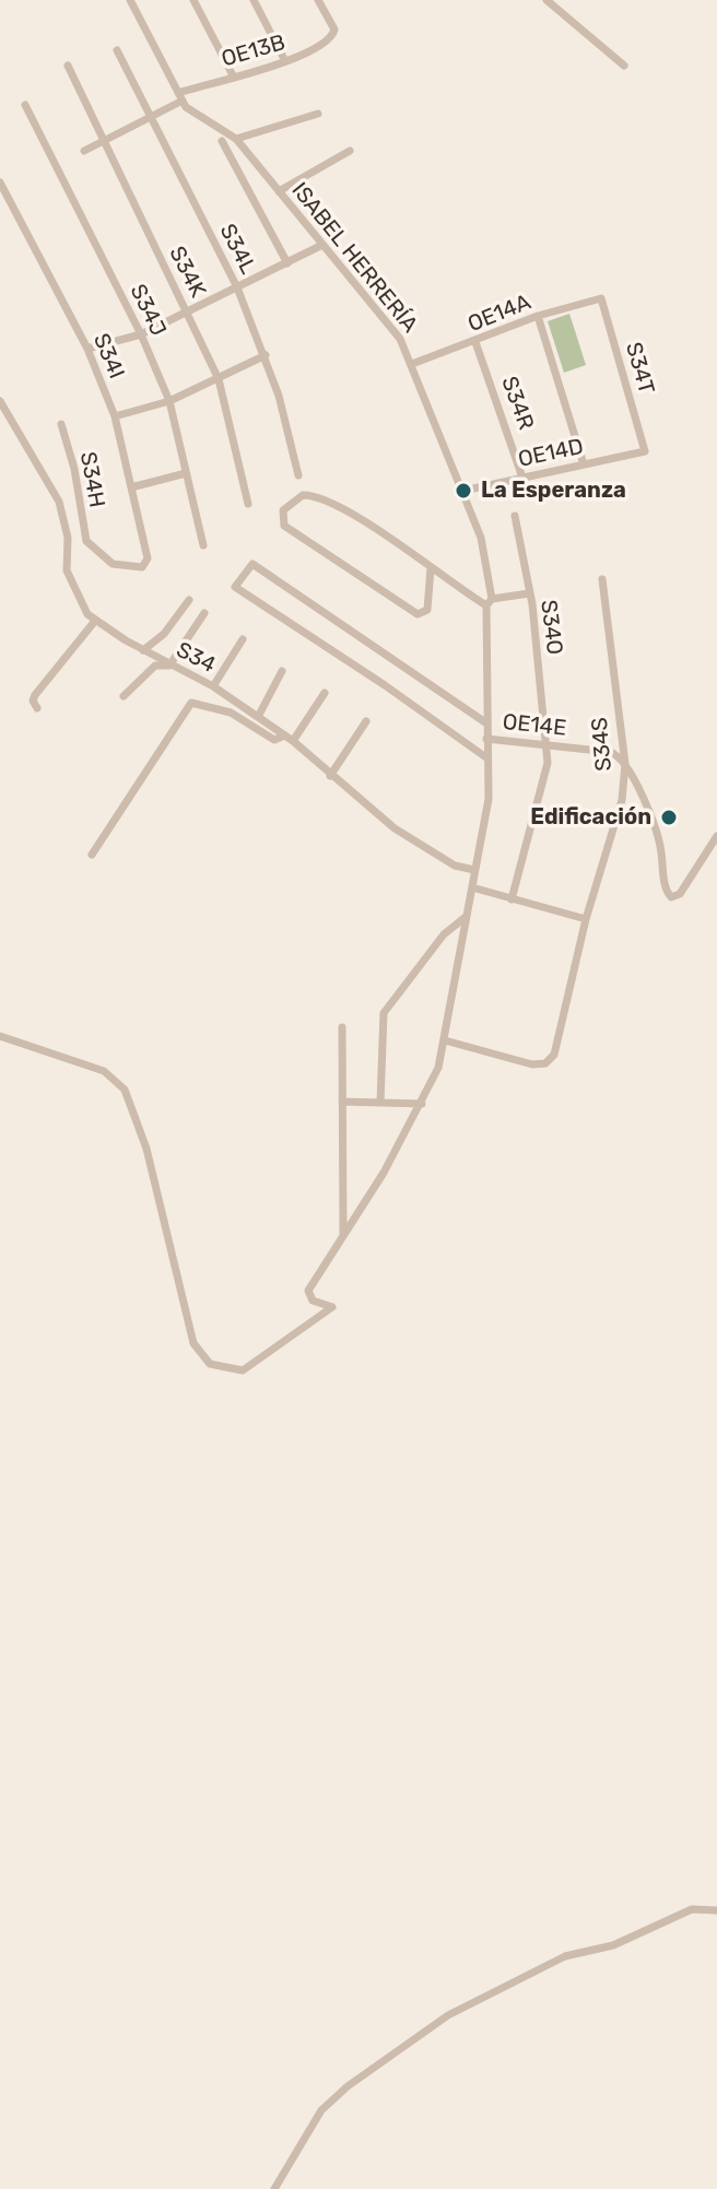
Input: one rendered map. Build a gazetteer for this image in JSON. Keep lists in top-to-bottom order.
{
  "streets": {
    "street": [
      "OE13B",
      "S34L",
      "ISABEL HERRERÍA",
      "S34K",
      "S34J",
      "OE14A",
      "S34I",
      "S34T",
      "S34R",
      "OE14D",
      "S34H",
      "S34O",
      "S34",
      "OE14E",
      "S34S"
    ]
  },
  "crossings": [
    ["OE13B", "S34L"],
    ["OE13B", "ISABEL HERRERÍA"],
    ["OE13B", "S34K"],
    ["ISABEL HERRERÍA", "OE14A"],
    ["ISABEL HERRERÍA", "OE14D"],
    ["ISABEL HERRERÍA", "S34"],
    ["ISABEL HERRERÍA", "OE14E"],
    ["ISABEL HERRERÍA", "S34S"],
    ["OE14A", "S34T"],
    ["OE14A", "S34R"],
    ["S34I", "S34H"],
    ["S34T", "OE14D"],
    ["S34R", "OE14D"],
    ["S34O", "OE14E"],
    ["OE14E", "S34S"]
  ],
  "places": ["La Esperanza", "Edificación"]
}
